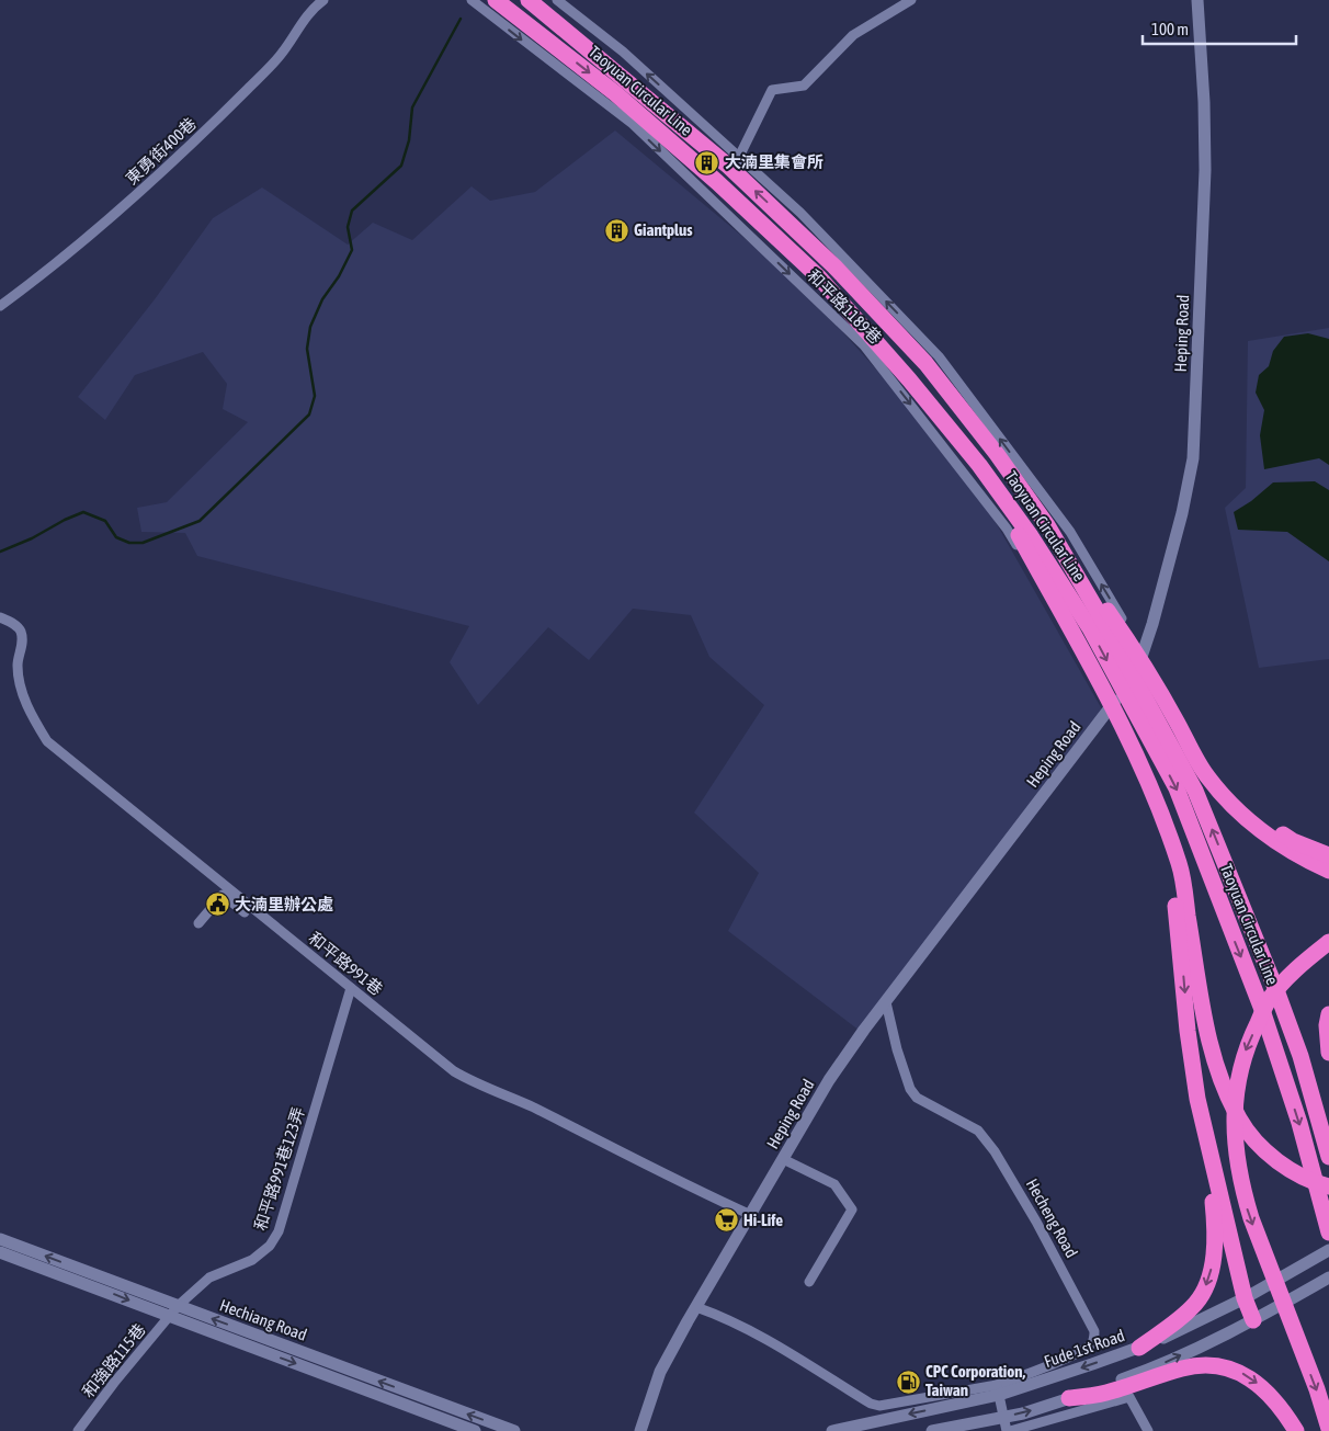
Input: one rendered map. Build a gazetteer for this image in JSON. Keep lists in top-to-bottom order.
{
  "streets": {
    "highway": ["Taoyuan Circular Line"],
    "street": [
      "東勇街400巷",
      "和平路1189巷",
      "Heping Road",
      "和平路991巷",
      "和平路991巷123弄",
      "Hecheng Road",
      "Hechiang Road",
      "Fude 1st Road",
      "和強路115巷"
    ]
  },
  "crossings": [
    ["和平路1189巷", "Heping Road"],
    ["Heping Road", "和平路991巷"],
    ["Heping Road", "Hecheng Road"],
    ["和平路991巷", "和平路991巷123弄"],
    ["和平路991巷123弄", "Hechiang Road"],
    ["和平路991巷123弄", "和強路115巷"],
    ["Hecheng Road", "Fude 1st Road"],
    ["Hechiang Road", "和強路115巷"]
  ],
  "places": {
    "building": ["大湳里集會所", "Giantplus"],
    "public building": ["大湳里辦公處"],
    "supermarket": ["Hi-Life"],
    "fuel station": ["CPC Corporation, Taiwan"]
  },
  "scale_bar": "100 m"
}
